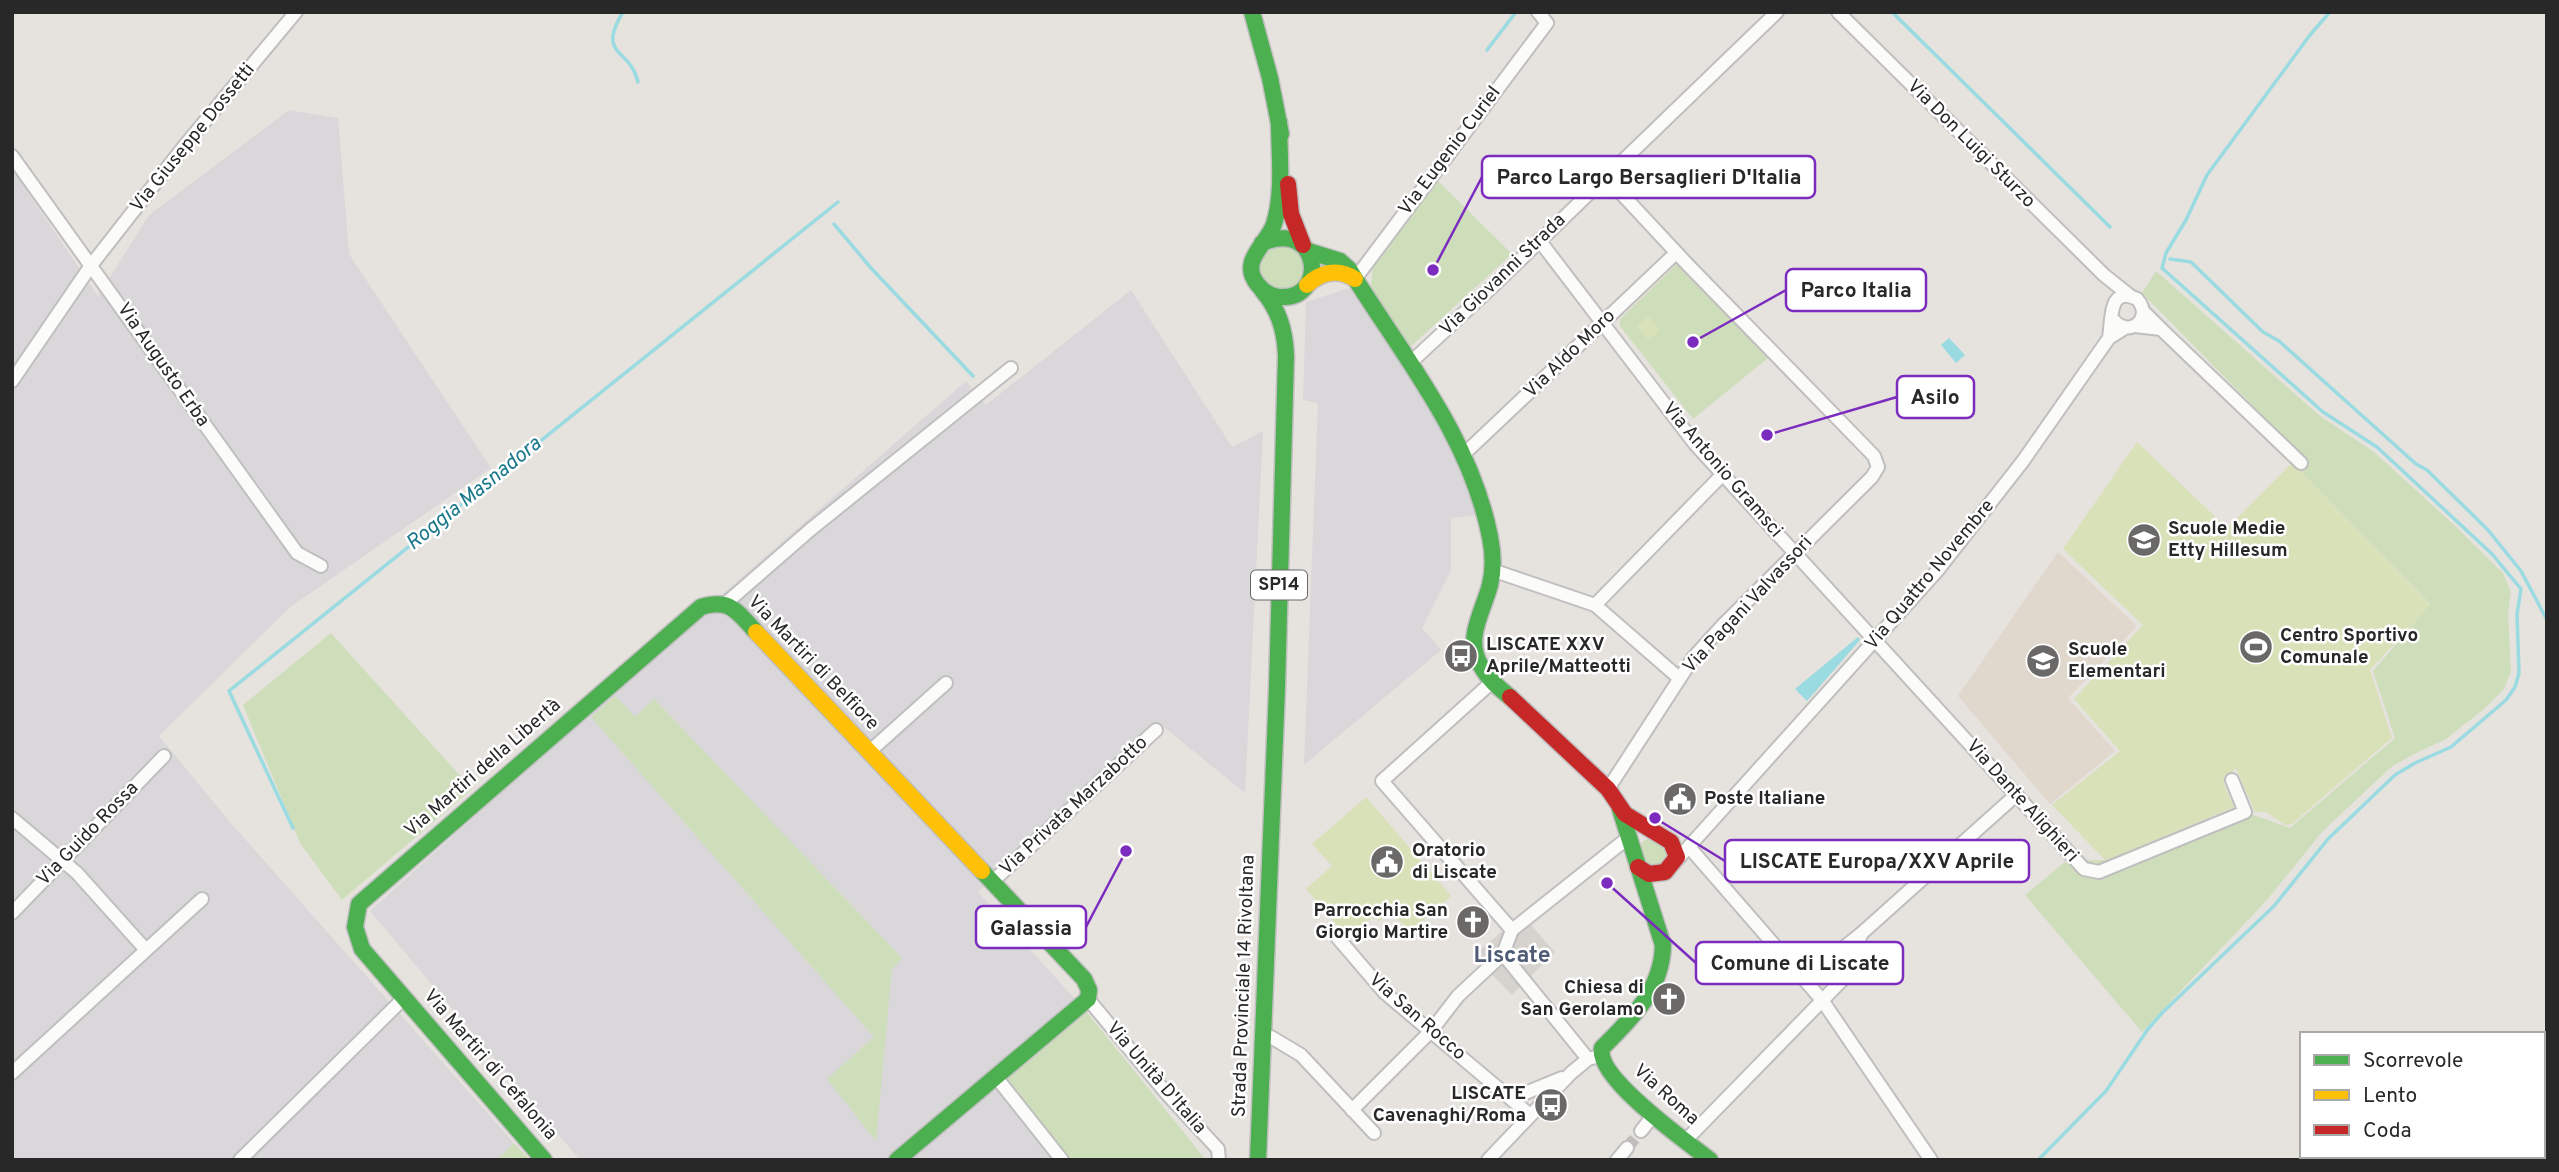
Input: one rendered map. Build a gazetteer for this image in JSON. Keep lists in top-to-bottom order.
{
  "streets": {
    "street": [
      "Via Giuseppe Dossetti",
      "Via Don Luigi Sturzo",
      "Via Eugenio Curiel",
      "Via Giovanni Strada",
      "Via Aldo Moro",
      "Via Augusto Erba",
      "Via Antonio Gramsci",
      "Via Quattro Novembre",
      "SP14",
      "Via Pagani Valvassori",
      "Via Martiri di Belfiore",
      "Via Martiri della Libertà",
      "Via Dante Alighieri",
      "Via Privata Marzabotto",
      "Via Guido Rossa",
      "Strada Provinciale 14 Rivoltana",
      "Via San Rocco",
      "Via Martiri di Cefalonia",
      "Via Unità D'Italia",
      "Via Roma"
    ]
  },
  "crossings": [
    ["Via Giuseppe Dossetti", "Via Augusto Erba"],
    ["Via Don Luigi Sturzo", "Via Quattro Novembre"],
    ["Via Giovanni Strada", "Via Antonio Gramsci"],
    ["Via Aldo Moro", "Via Antonio Gramsci"],
    ["Via Aldo Moro", "Via Pagani Valvassori"],
    ["Via Antonio Gramsci", "Via Quattro Novembre"],
    ["Via Antonio Gramsci", "Via Pagani Valvassori"],
    ["Via Antonio Gramsci", "Via Dante Alighieri"],
    ["Via Quattro Novembre", "Via Dante Alighieri"],
    ["Via Martiri di Belfiore", "Via Martiri della Libertà"],
    ["Via Martiri della Libertà", "Via Martiri di Cefalonia"]
  ],
  "districts": ["Liscate"],
  "water": ["Roggia Masnadora"],
  "places": {
    "other": [
      "Parco Largo Bersaglieri D'Italia",
      "Parco Italia",
      "Asilo",
      "LISCATE Europa/XXV Aprile",
      "Galassia",
      "Comune di Liscate"
    ],
    "school or university": ["Scuole Medie Etty Hillesum", "Scuole Elementari"],
    "sports": ["Centro Sportivo Comunale"],
    "bus stop": ["LISCATE XXV Aprile/Matteotti", "LISCATE Cavenaghi/Roma"],
    "public building": ["Poste Italiane", "Oratorio di Liscate"],
    "church": ["Parrocchia San Giorgio Martire", "Chiesa di San Gerolamo"]
  },
  "legend": ["Scorrevole", "Lento", "Coda"]
}
